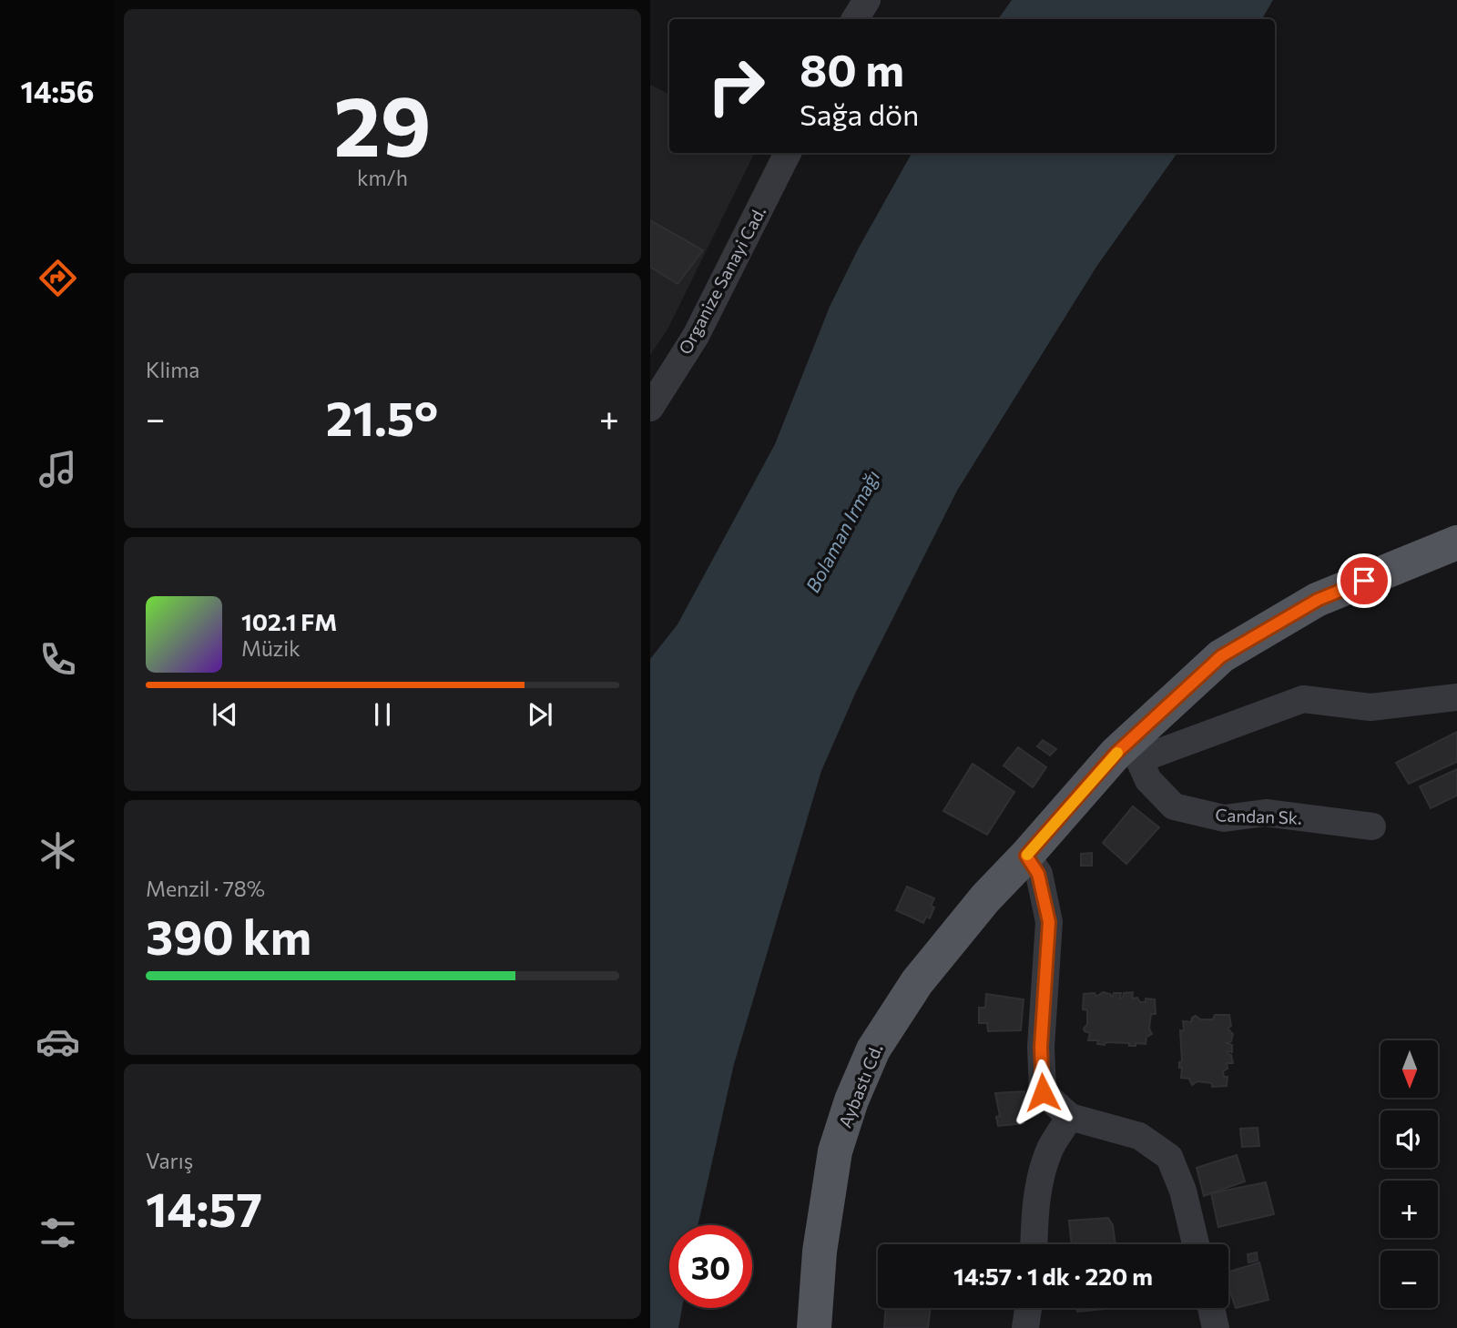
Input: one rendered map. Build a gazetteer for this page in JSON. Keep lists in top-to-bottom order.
{
  "streets": {
    "main road": ["Aybastı Cd."],
    "street": ["Organize Sanayi Cad.", "Candan Sk."]
  },
  "crossings": [
    ["Candan Sk.", "Aybastı Cd."]
  ],
  "water": ["Bolaman Irmağı"],
  "north": "bottom",
  "page": {
    "tabs": "14:56",
    "tile": [
      ["29", "km/h"],
      "Klima",
      ["Menzil · 78%", "390 km"],
      ["Varış", "14:57"]
    ],
    "turn": ["80 m", "Sağa dön"],
    "heat": ["−", "21.5°", "+"],
    "song": ["102.1 FM", "Müzik"],
    "map_buttons": ["+", "−"],
    "limit": "30",
    "trip": "14:57 · 1 dk · 220 m"
  }
}
